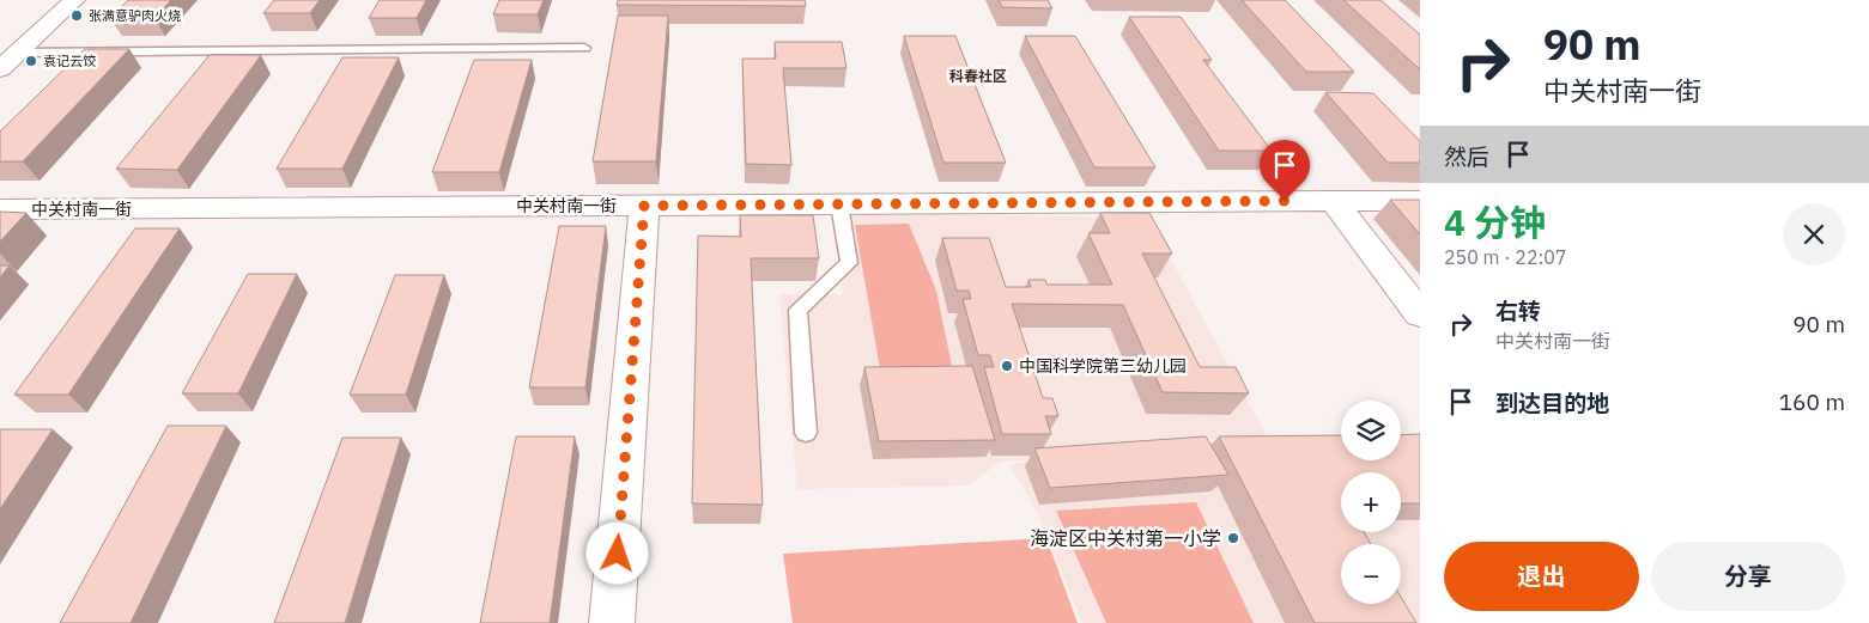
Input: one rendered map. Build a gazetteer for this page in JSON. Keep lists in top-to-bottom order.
{
  "streets": {
    "street": ["中关村南一街"]
  },
  "districts": ["科春社区"],
  "places": [
    "张满意驴肉火烧",
    "袁记云饺",
    "中国科学院第三幼儿园",
    "海淀区中关村第一小学"
  ],
  "page": {
    "turn": ["90 m", "中关村南一街"],
    "then": "然后",
    "heading": ["4 分钟", "250 m · 22:07"],
    "list": [
      {
        "name": "右转",
        "note": "中关村南一街",
        "value": "90 m"
      },
      {
        "name": "到达目的地",
        "value": "160 m"
      }
    ],
    "map_buttons": ["+", "−"],
    "buttons": ["退出", "分享"]
  }
}
